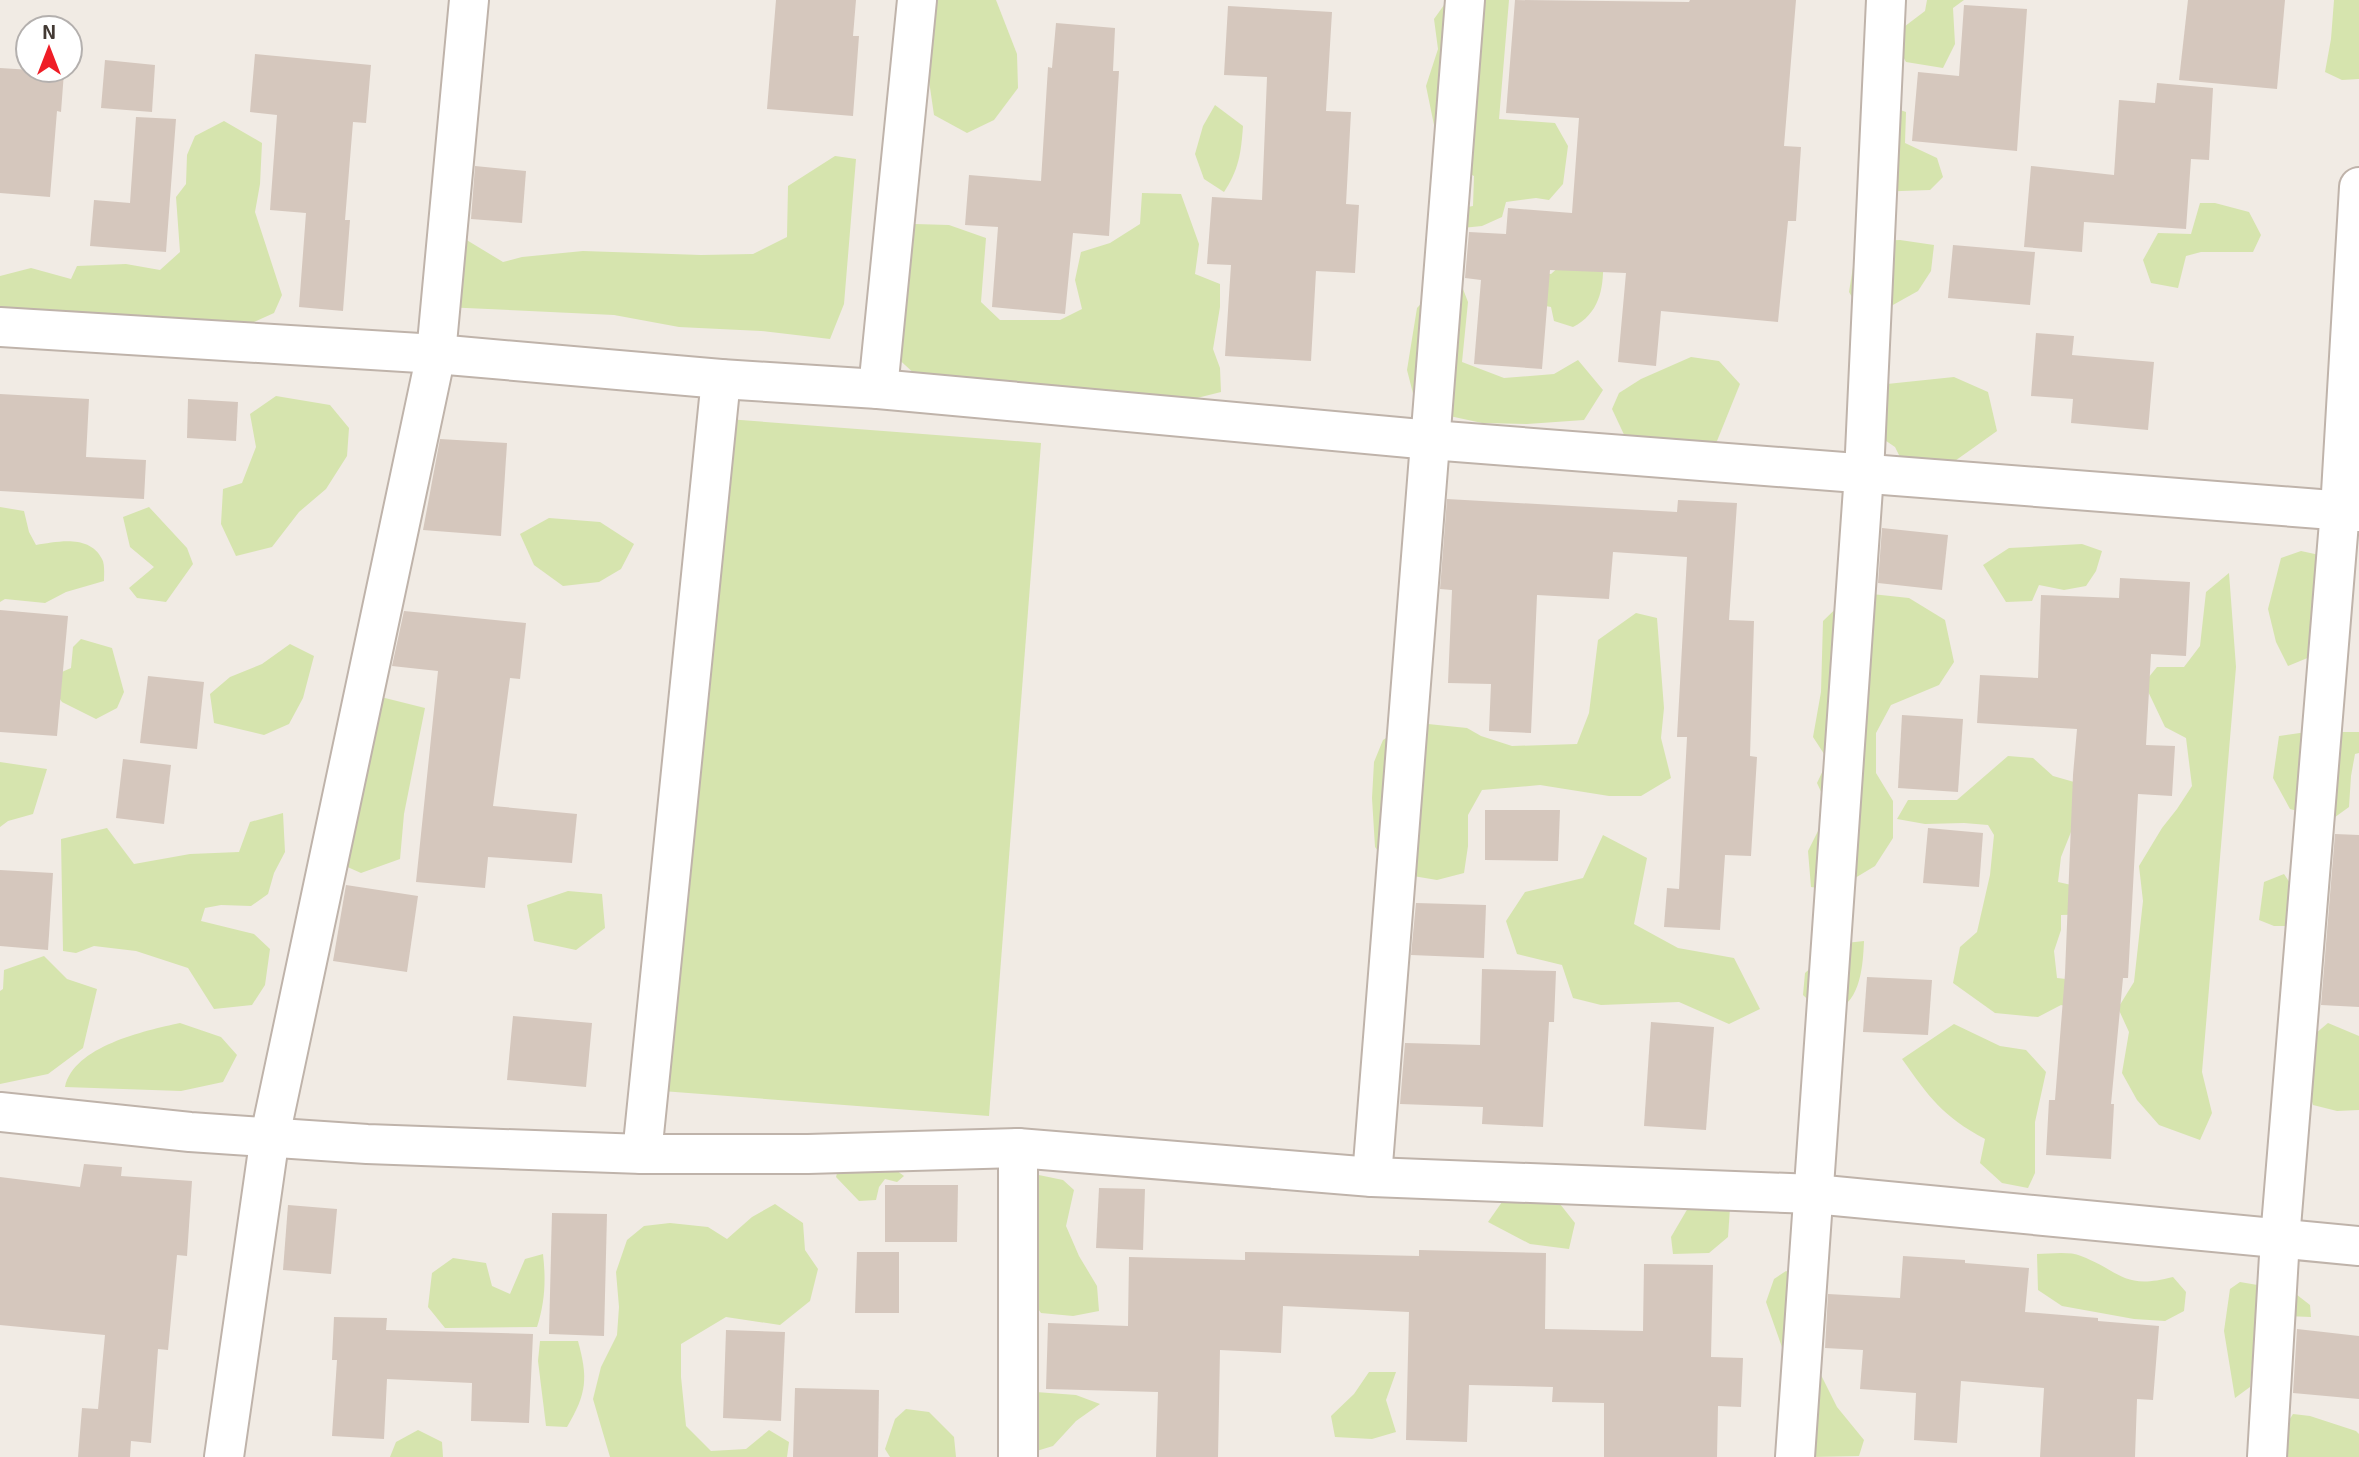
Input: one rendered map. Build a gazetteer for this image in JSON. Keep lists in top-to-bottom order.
{
  "north": "top"
}
